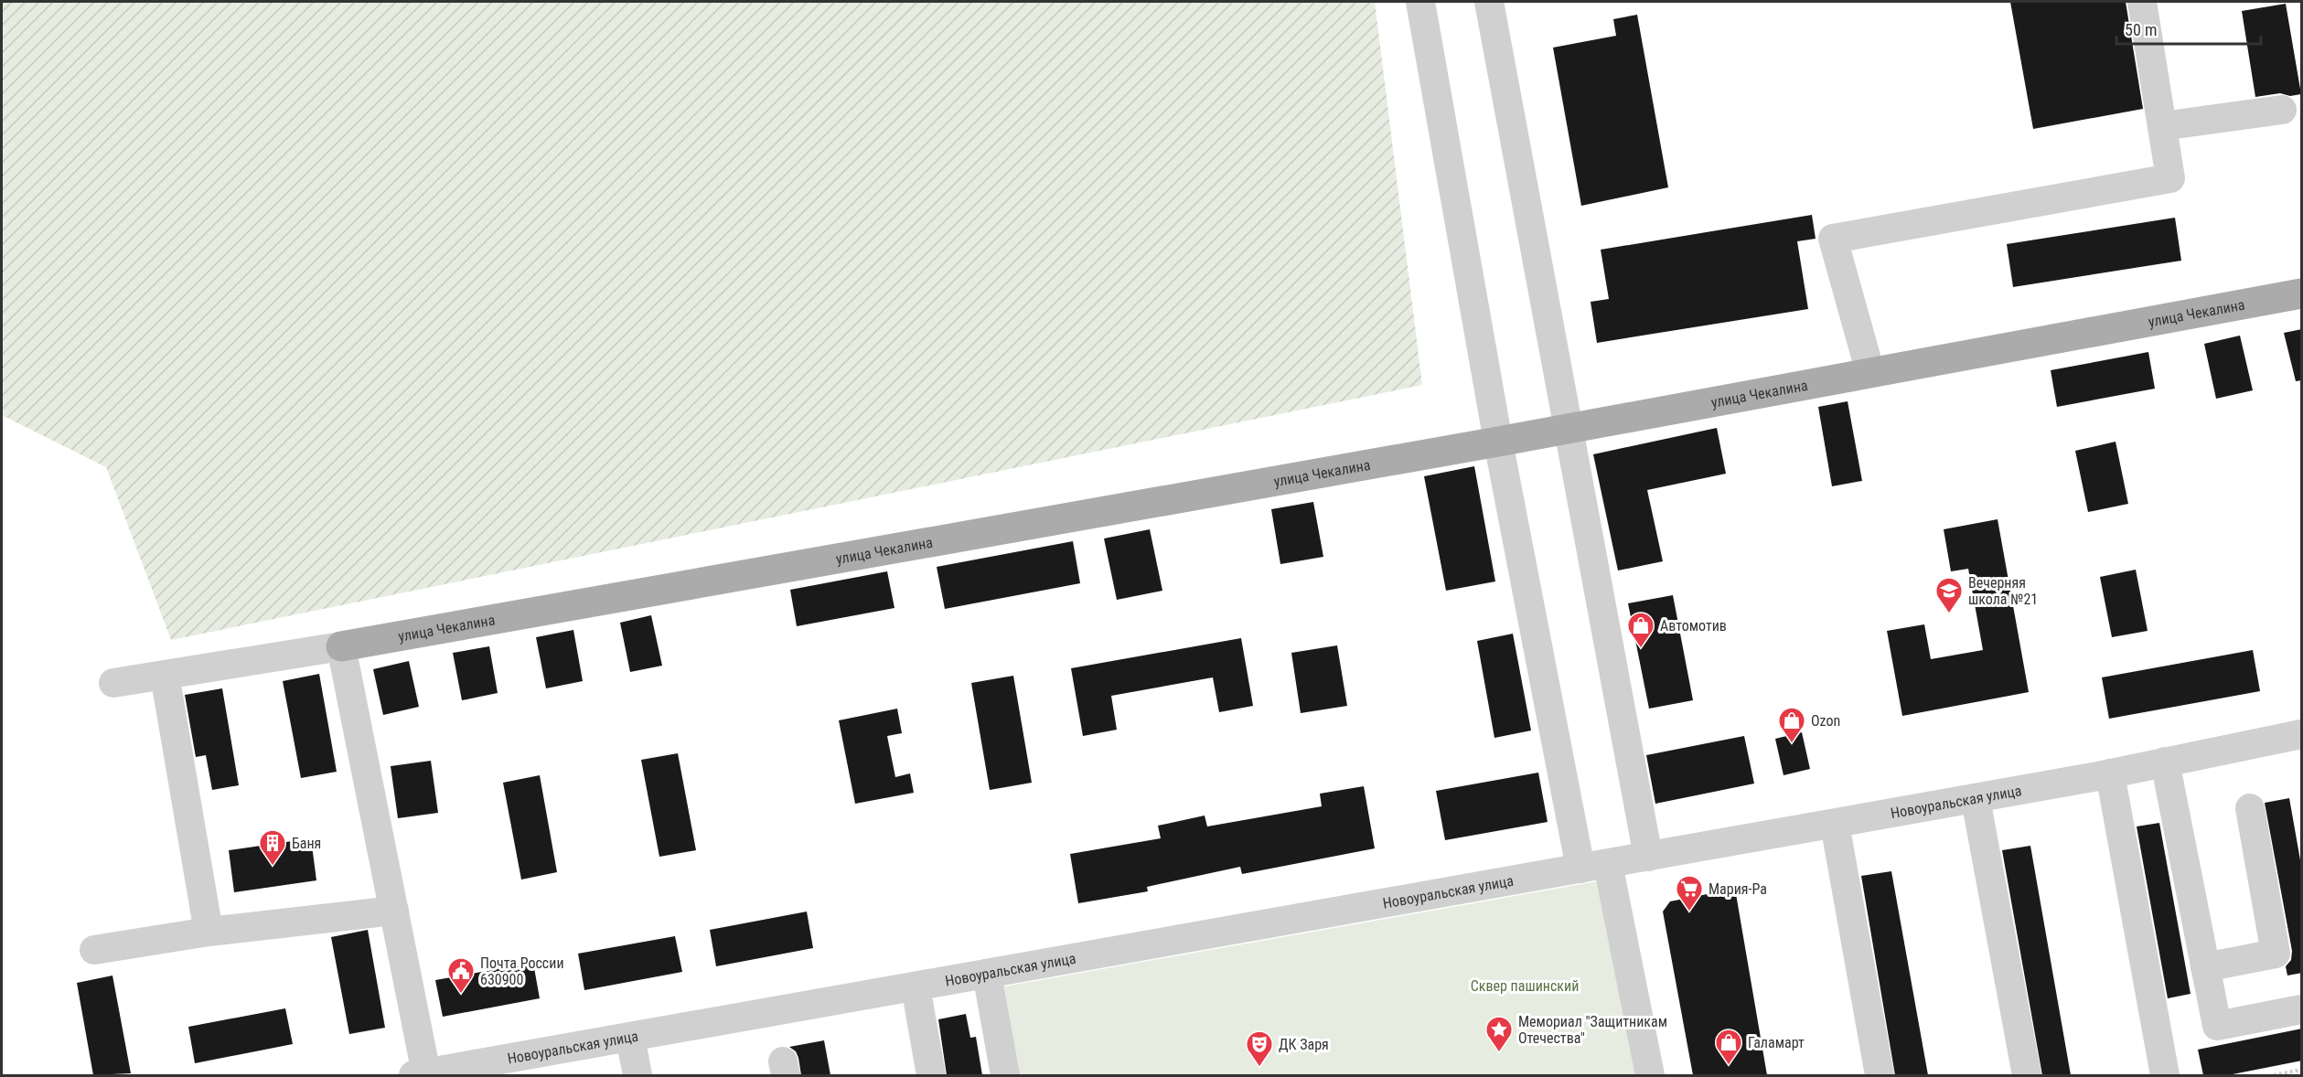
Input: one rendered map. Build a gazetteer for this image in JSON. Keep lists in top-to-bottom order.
{
  "streets": {
    "main road": ["улица Чекалина"],
    "street": ["Новоуральская улица"]
  },
  "parks": ["Сквер пашинский"],
  "places": {
    "school or university": ["Вечерняя школа №21"],
    "shop": ["Автомотив", "Ozon", "Галамарт"],
    "building": ["Баня"],
    "supermarket": ["Мария-Ра"],
    "public building": ["Почта России 630900"],
    "place": ["Мемориал \"Защитникам Отечества\""],
    "theatre": ["ДК Заря"]
  },
  "scale_bar": "50 m"
}
